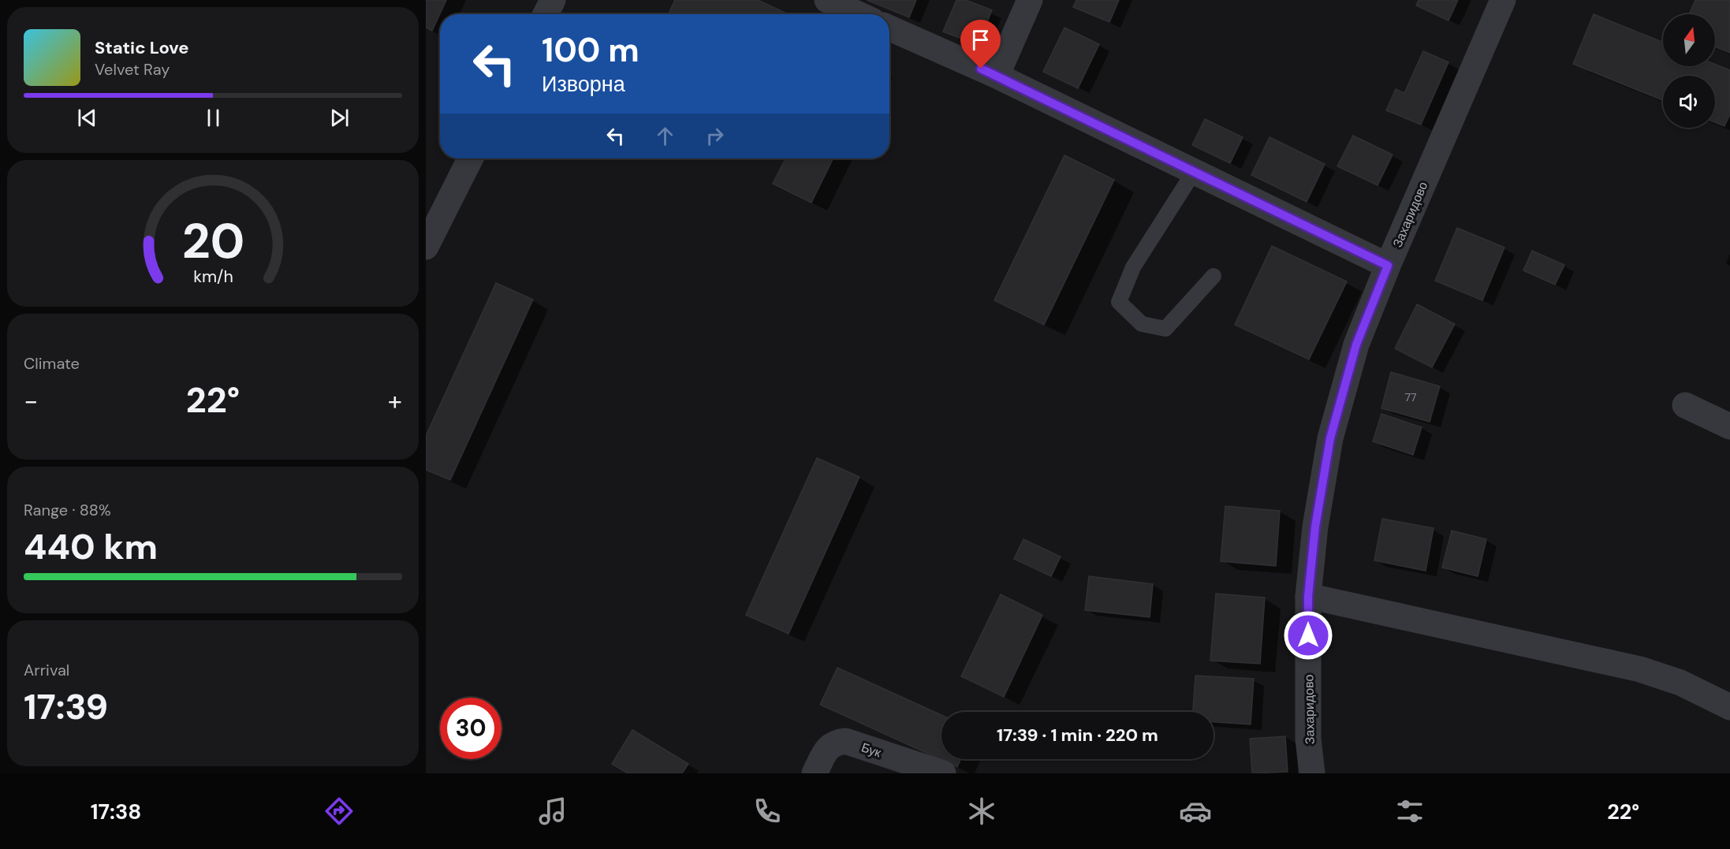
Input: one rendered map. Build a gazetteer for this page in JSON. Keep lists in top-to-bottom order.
{
  "streets": {
    "street": ["Захаридово", "Бук"]
  },
  "house_numbers": ["77"],
  "north": "top",
  "page": {
    "turn": ["100 m", "Изворна"],
    "song": ["Static Love", "Velvet Ray"],
    "tile": [
      "Climate",
      ["Range · 88%", "440 km"],
      ["Arrival", "17:39"]
    ],
    "heat": ["−", "22°", "+"],
    "limit": "30",
    "trip": "17:39 · 1 min · 220 m",
    "tabs": ["17:38", "22°"],
    "gauge": ["20", "km/h"]
  }
}
